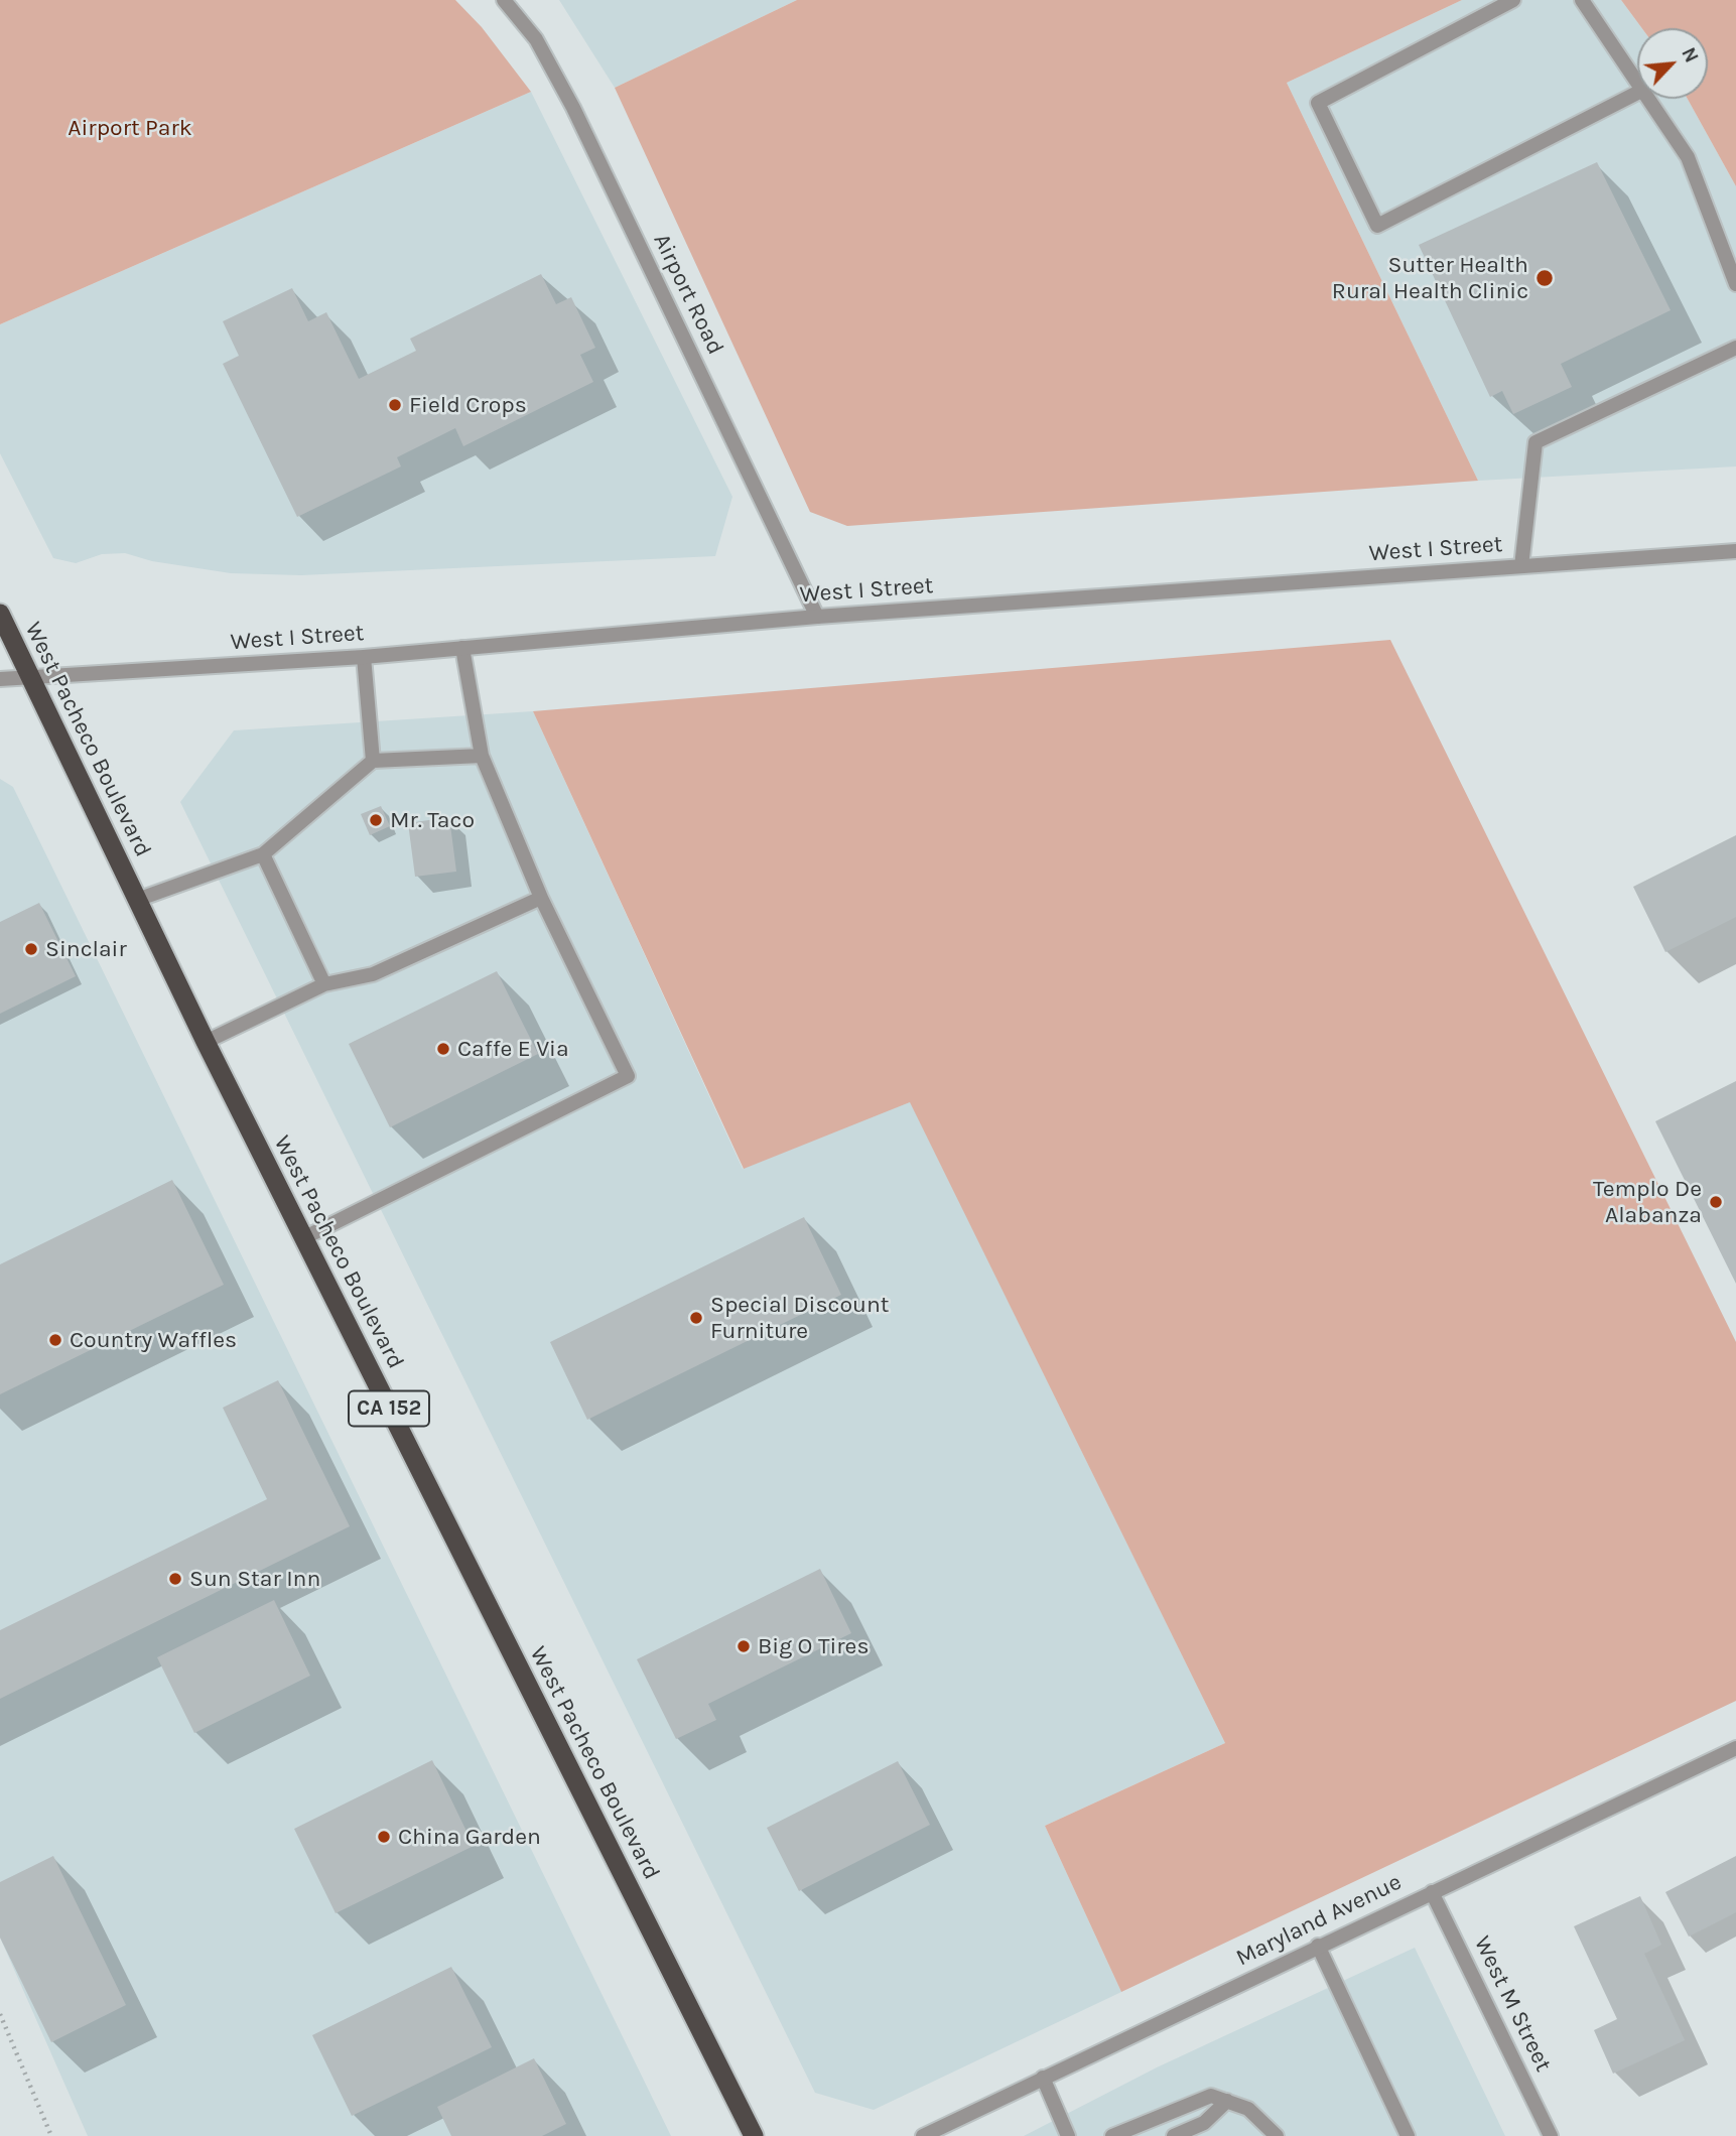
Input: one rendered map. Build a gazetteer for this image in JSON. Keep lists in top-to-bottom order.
{
  "streets": {
    "highway": ["West Pacheco Boulevard", "CA 152"],
    "street": [
      "Airport Road",
      "West I Street",
      "Maryland Avenue",
      "West M Street"
    ]
  },
  "crossings": [
    ["Airport Road", "West I Street"],
    ["West I Street", "West Pacheco Boulevard"],
    ["Maryland Avenue", "West M Street"]
  ],
  "parks": ["Airport Park"],
  "places": [
    "Sutter Health Rural Health Clinic",
    "Field Crops",
    "Mr. Taco",
    "Sinclair",
    "Caffe E Via",
    "Templo De Alabanza",
    "Special Discount Furniture",
    "Country Waffles",
    "Sun Star Inn",
    "Big O Tires",
    "China Garden"
  ],
  "north": "top right"
}
